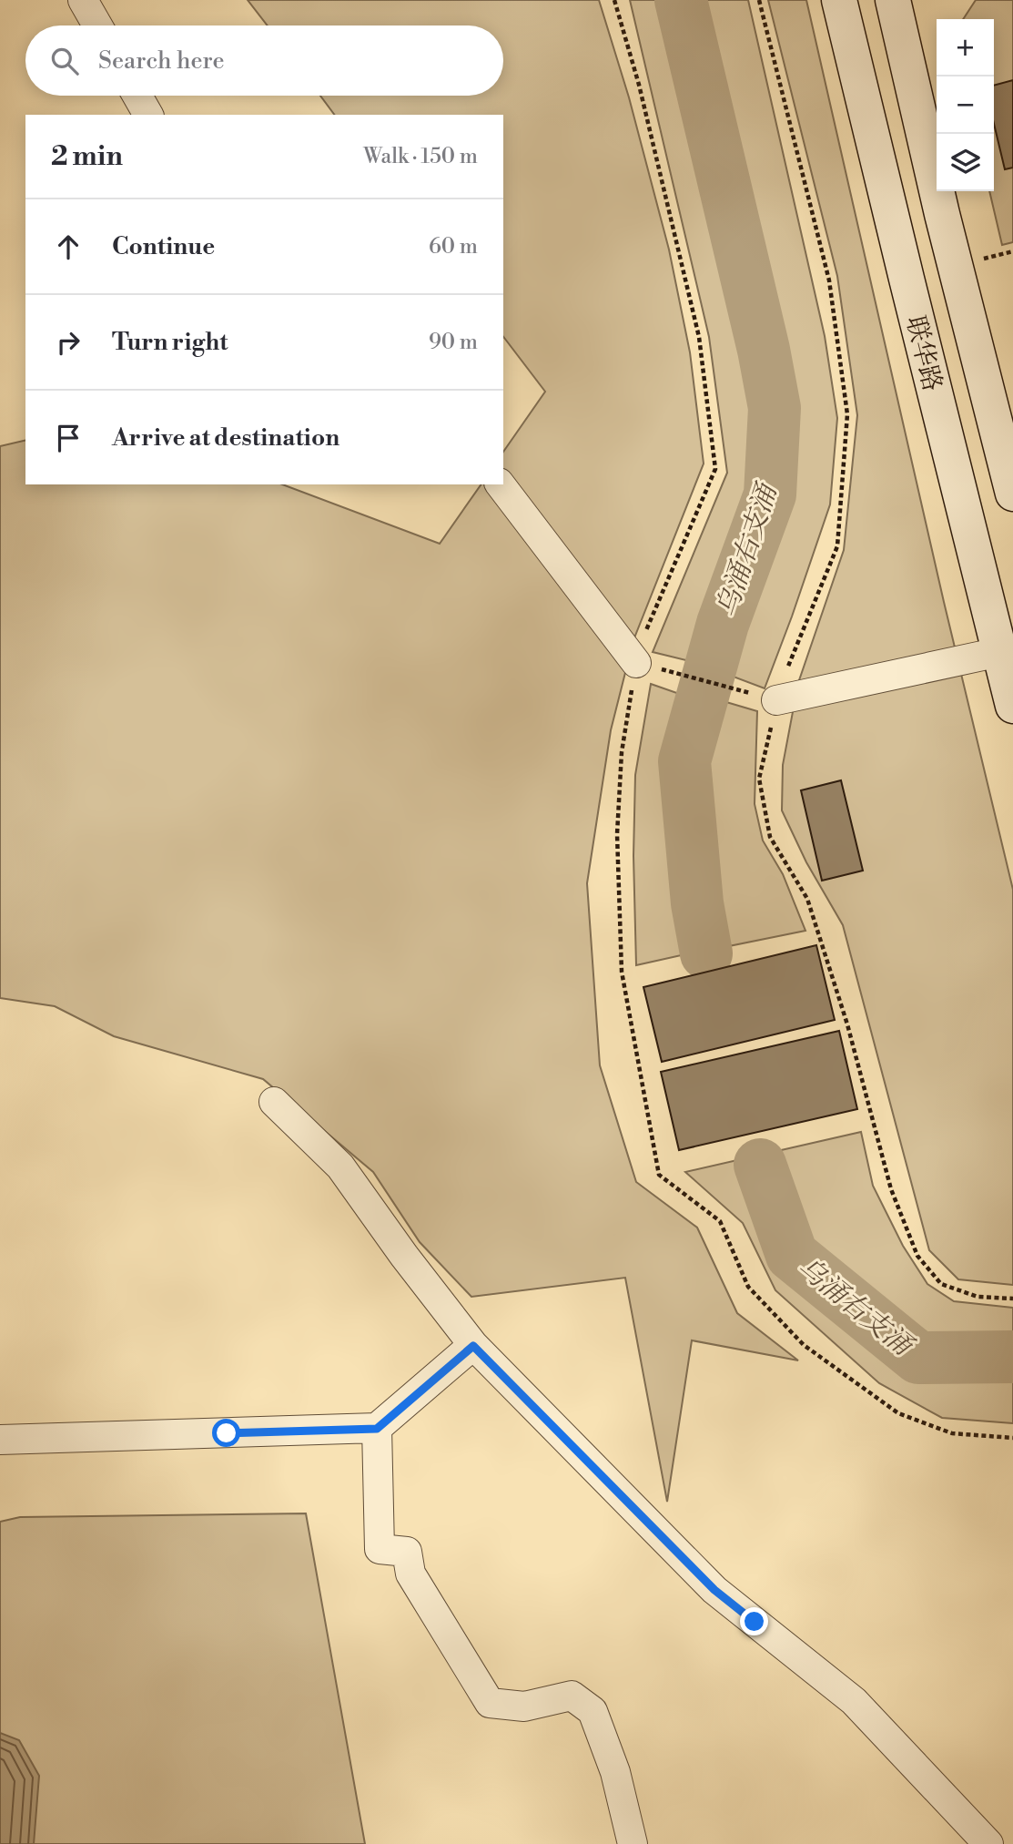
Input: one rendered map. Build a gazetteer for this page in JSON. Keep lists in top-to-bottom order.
{
  "streets": {
    "street": ["联华路"]
  },
  "water": ["乌涌右支涌"],
  "page": {
    "map_buttons": ["+", "−"],
    "search": "Search here",
    "heading": ["2 min", "Walk · 150 m"],
    "list": [
      ["Continue", "60 m"],
      ["Turn right", "90 m"],
      "Arrive at destination"
    ]
  }
}
